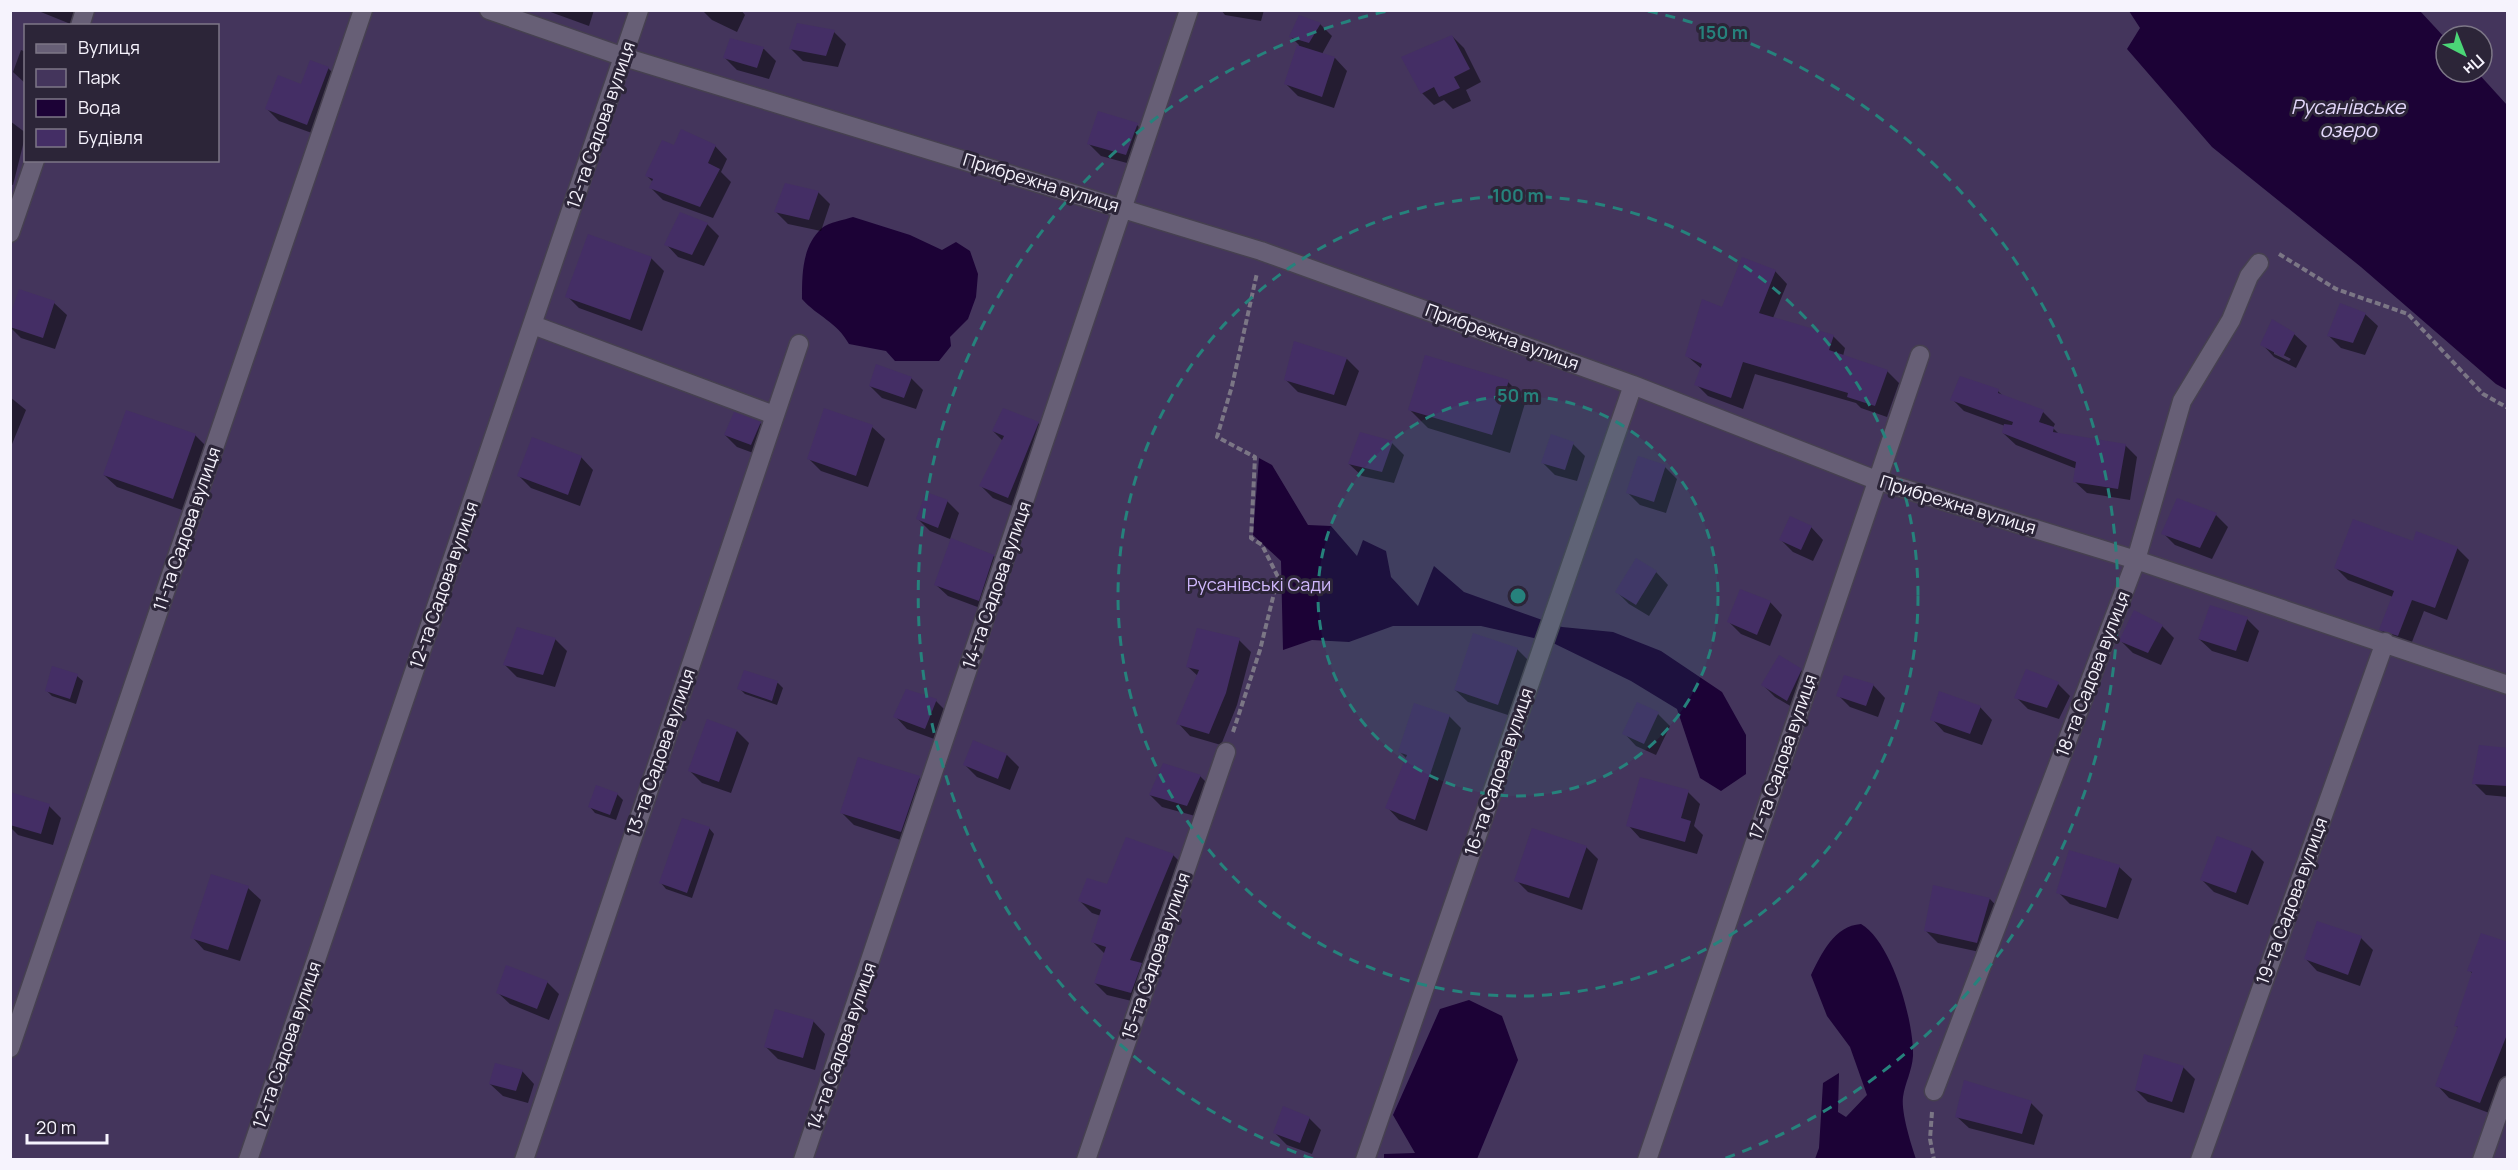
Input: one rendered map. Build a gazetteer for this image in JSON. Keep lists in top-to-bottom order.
{
  "streets": {
    "street": [
      "12-та Садова вулиця",
      "Прибрежна вулиця",
      "11-та Садова вулиця",
      "14-та Садова вулиця",
      "18-та Садова вулиця",
      "13-та Садова вулиця",
      "17-та Садова вулиця",
      "16-та Садова вулиця",
      "19-та Садова вулиця",
      "15-та Садова вулиця"
    ]
  },
  "crossings": [
    ["12-та Садова вулиця", "Прибрежна вулиця"],
    ["Прибрежна вулиця", "14-та Садова вулиця"],
    ["Прибрежна вулиця", "18-та Садова вулиця"],
    ["Прибрежна вулиця", "17-та Садова вулиця"],
    ["Прибрежна вулиця", "16-та Садова вулиця"],
    ["Прибрежна вулиця", "19-та Садова вулиця"]
  ],
  "water": ["Русанівське озеро"],
  "parks": ["Русанівські Сади"],
  "legend": [
    "Вулиця",
    "Парк",
    "Вода",
    "Будівля"
  ],
  "scale_bar": "20 m",
  "north": "bottom right",
  "rings": ["150 m", "100 m", "50 m"]
}
